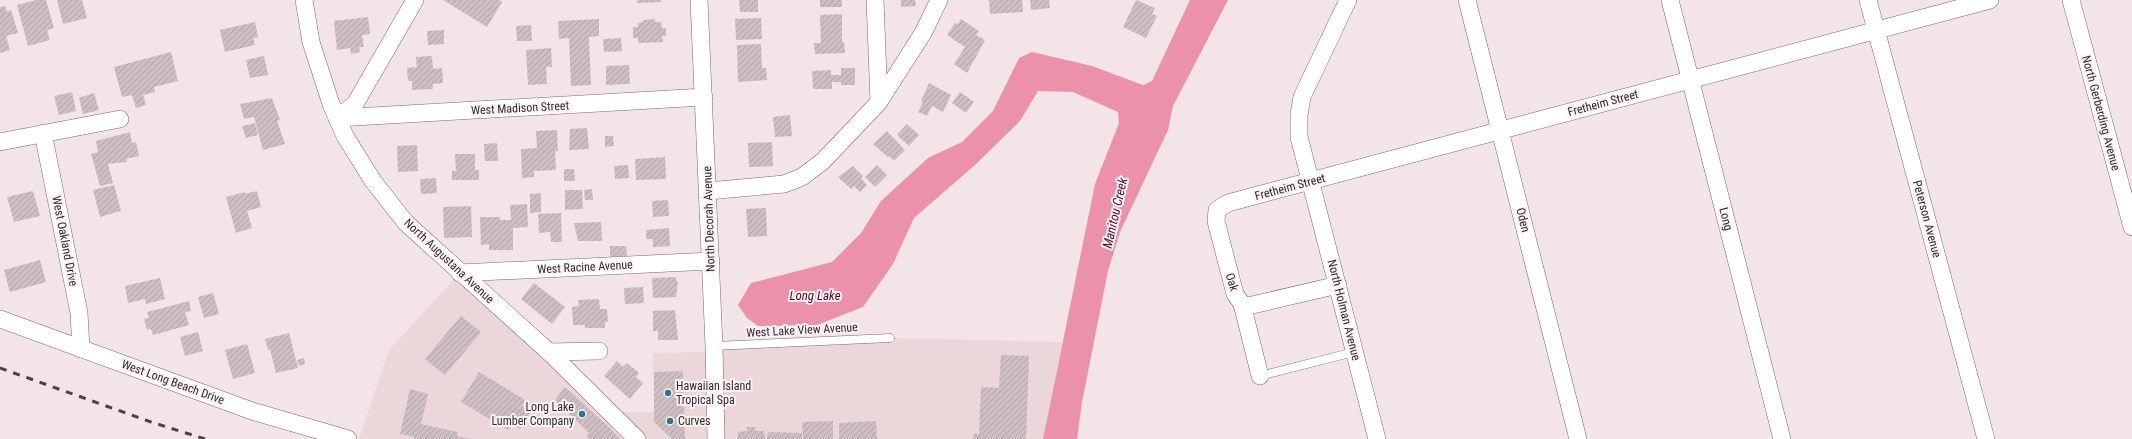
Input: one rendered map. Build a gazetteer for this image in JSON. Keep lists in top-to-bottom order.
{
  "streets": {
    "street": [
      "Fretheim Street",
      "West Madison Street",
      "North Gerberding Avenue",
      "North Decorah Avenue",
      "Long",
      "Peterson Avenue",
      "Oden",
      "West Oakland Drive",
      "North Augustana Avenue",
      "West Racine Avenue",
      "Oak",
      "North Holman Avenue",
      "West Long Beach Drive"
    ],
    "lane": ["West Lake View Avenue"]
  },
  "crossings": [
    ["Fretheim Street", "Long"],
    ["Fretheim Street", "Peterson Avenue"],
    ["Fretheim Street", "Oden"],
    ["Fretheim Street", "Oak"],
    ["Fretheim Street", "North Holman Avenue"],
    ["West Madison Street", "North Decorah Avenue"],
    ["West Madison Street", "North Augustana Avenue"],
    ["North Decorah Avenue", "West Racine Avenue"],
    ["North Decorah Avenue", "West Lake View Avenue"],
    ["West Oakland Drive", "West Long Beach Drive"],
    ["North Augustana Avenue", "West Racine Avenue"],
    ["Oak", "North Holman Avenue"]
  ],
  "water": ["Manitou Creek", "Long Lake"],
  "places": ["Hawaiian Island Tropical Spa", "Long Lake Lumber Company", "Curves"]
}
